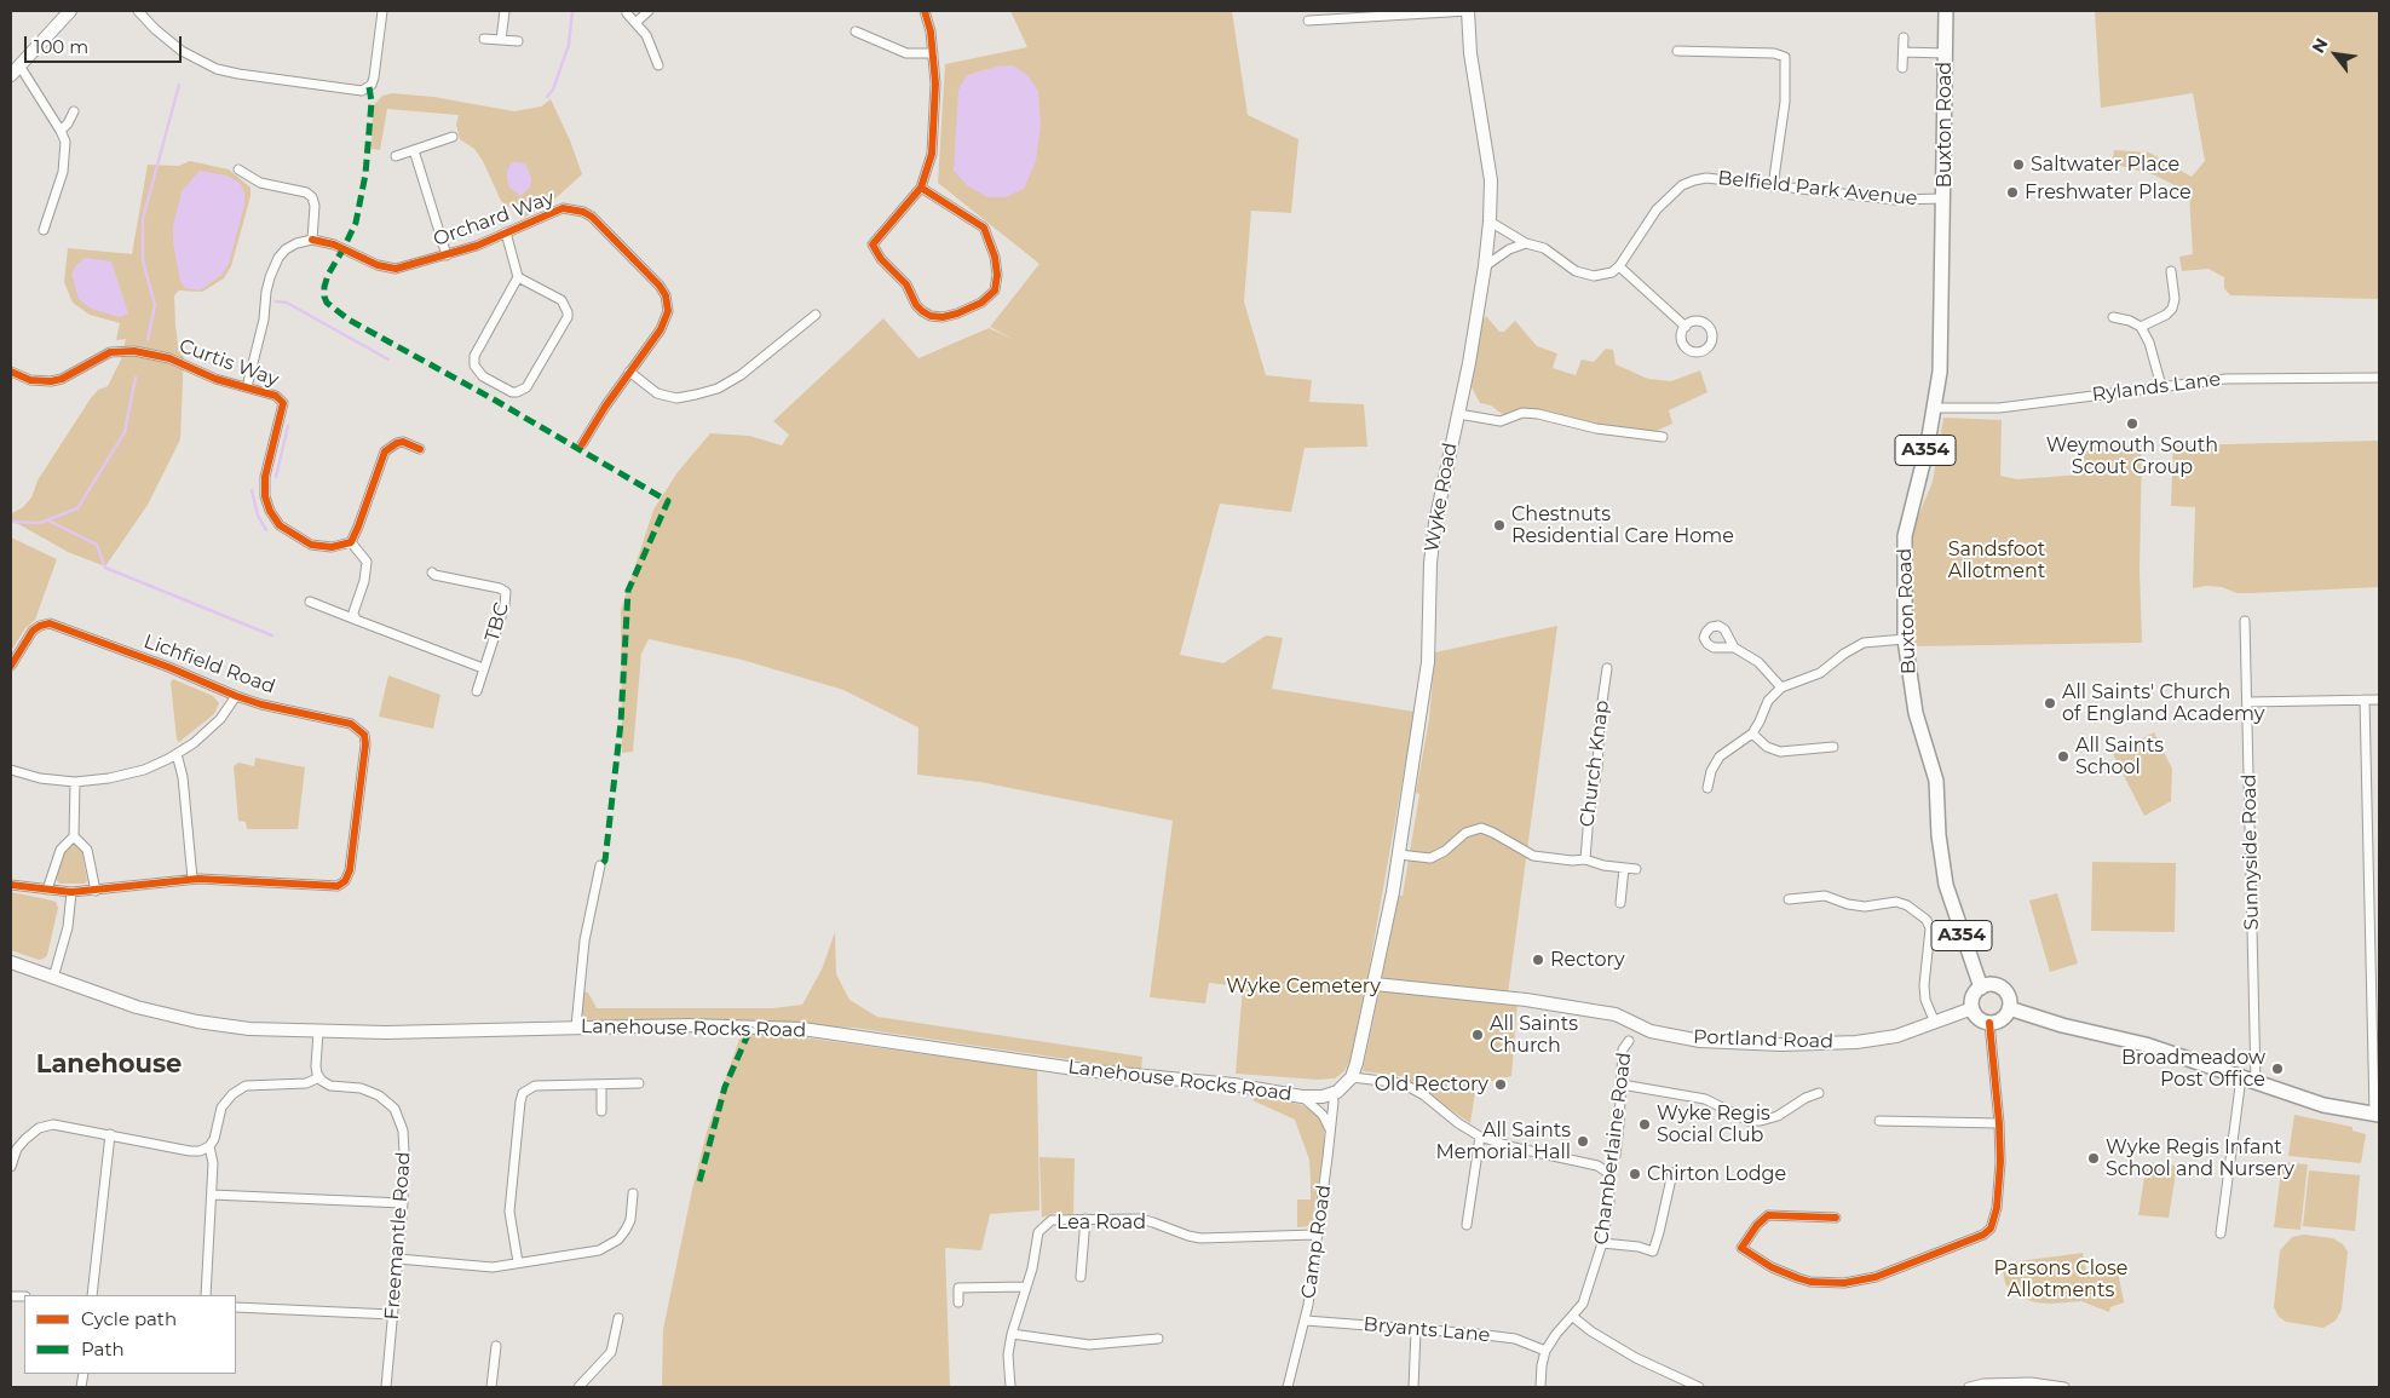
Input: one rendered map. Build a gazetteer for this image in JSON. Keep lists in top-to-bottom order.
{
  "streets": {
    "highway": ["Buxton Road", "A354"],
    "main road": ["Wyke Road", "Lanehouse Rocks Road", "Portland Road"],
    "street": [
      "Belfield Park Avenue",
      "Orchard Way",
      "Curtis Way",
      "Rylands Lane",
      "TBC",
      "Lichfield Road",
      "Church Knap",
      "Sunnyside Road",
      "Chamberlaine Road",
      "Lea Road",
      "Freemantle Road",
      "Camp Road",
      "Bryants Lane"
    ]
  },
  "crossings": [
    ["Buxton Road", "Belfield Park Avenue"],
    ["Buxton Road", "Rylands Lane"],
    ["Buxton Road", "Portland Road"],
    ["Wyke Road", "Portland Road"],
    ["Lanehouse Rocks Road", "Camp Road"],
    ["Chamberlaine Road", "Bryants Lane"],
    ["Lea Road", "Camp Road"],
    ["Camp Road", "Bryants Lane"]
  ],
  "districts": ["Lanehouse"],
  "parks": ["Sandsfoot Allotment", "Wyke Cemetery", "Parsons Close Allotments"],
  "places": [
    "Saltwater Place",
    "Freshwater Place",
    "Weymouth South Scout Group",
    "Chestnuts Residential Care Home",
    "All Saints' Church of England Academy",
    "All Saints School",
    "Rectory",
    "All Saints Church",
    "Broadmeadow Post Office",
    "Old Rectory",
    "Wyke Regis Social Club",
    "All Saints Memorial Hall",
    "Wyke Regis Infant School and Nursery",
    "Chirton Lodge"
  ],
  "legend": ["Cycle path", "Path"],
  "scale_bar": "100 m",
  "north": "top left"
}
